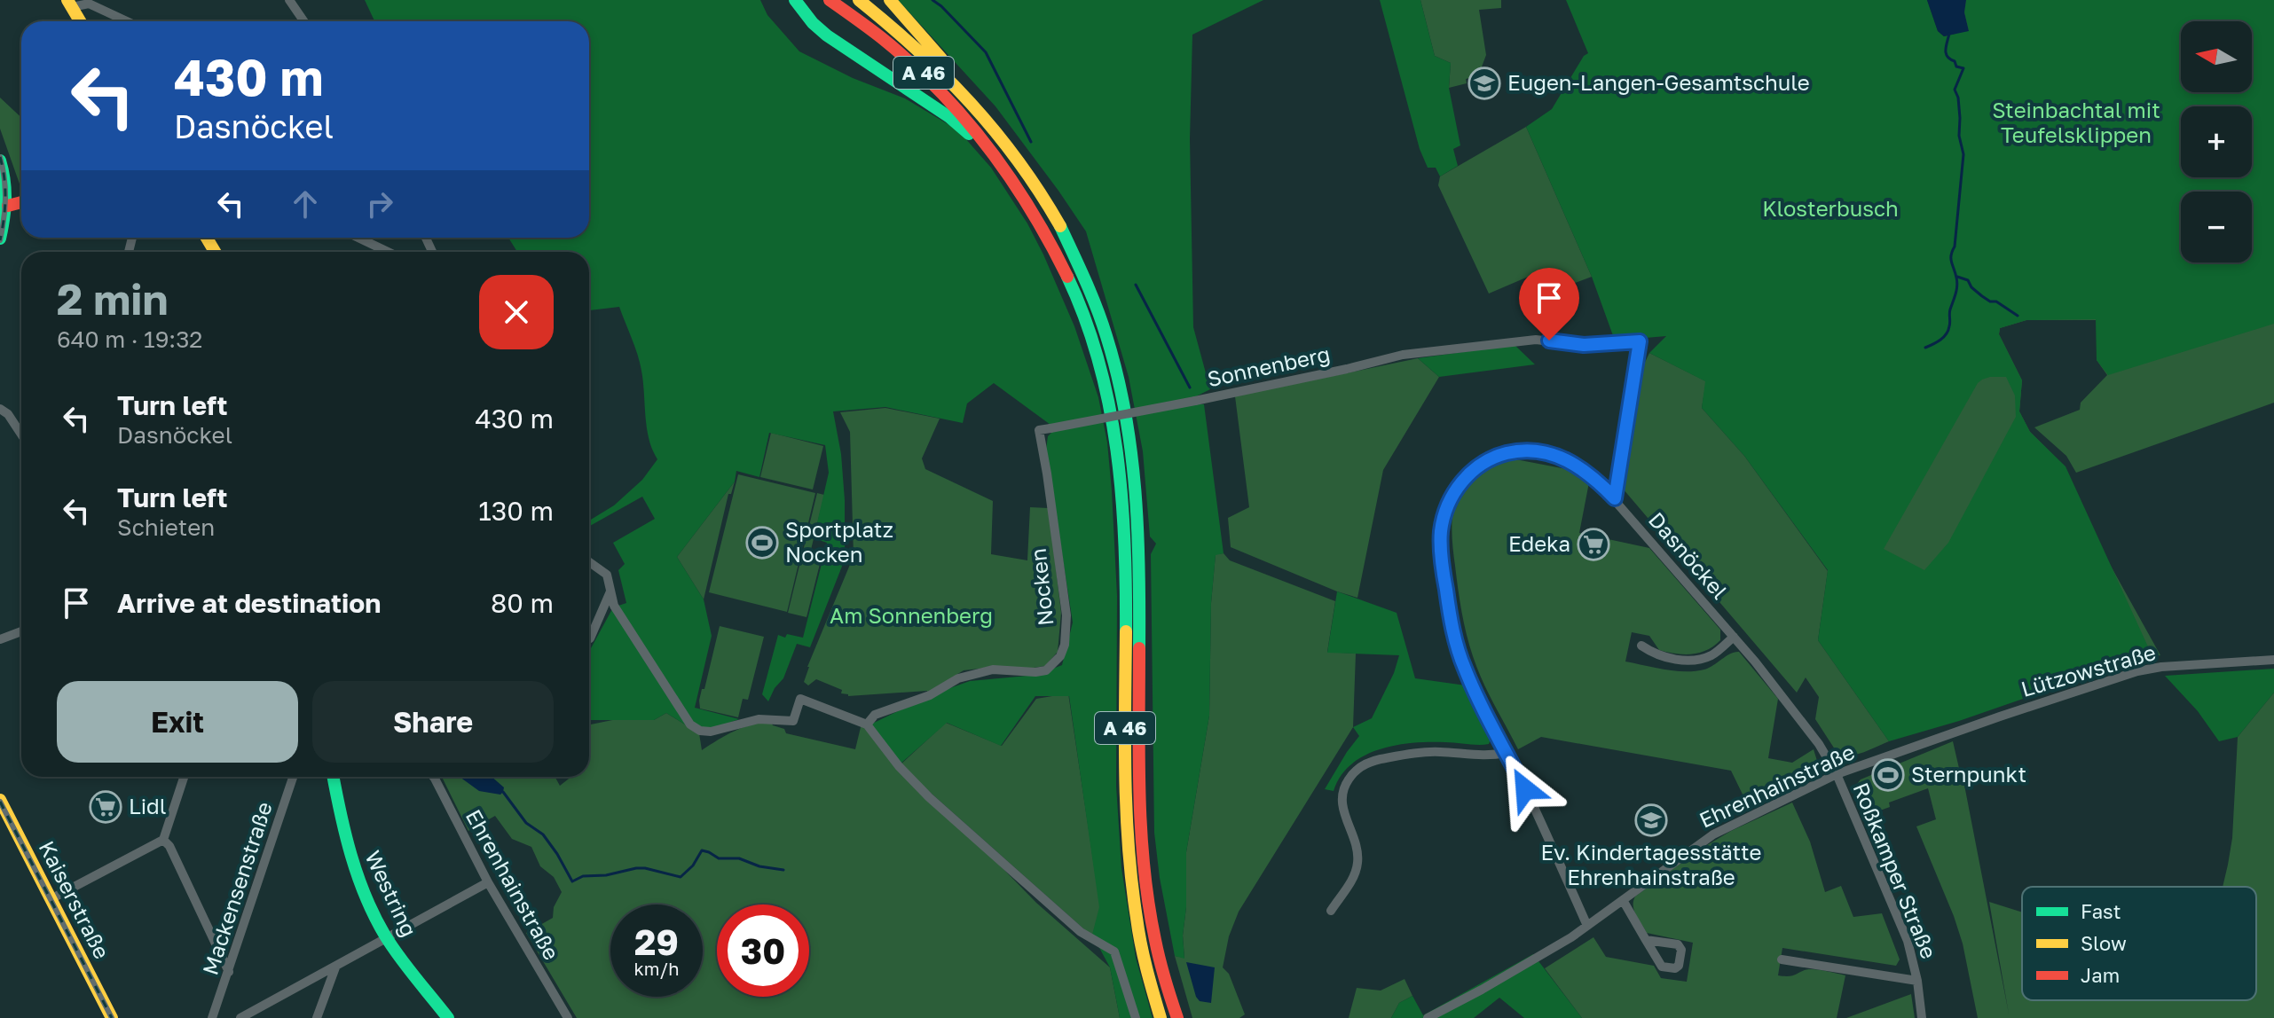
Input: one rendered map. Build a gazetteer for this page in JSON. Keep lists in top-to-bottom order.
{
  "streets": {
    "main road": ["A 46", "Westring", "Kaiserstraße"],
    "street": [
      "Sonnenberg",
      "Dasnöckel",
      "Nocken",
      "Lützowstraße",
      "Ehrenhainstraße",
      "Roßkamper Straße",
      "Mackensenstraße"
    ]
  },
  "crossings": [
    ["Sonnenberg", "Dasnöckel"],
    ["Sonnenberg", "Nocken"],
    ["Dasnöckel", "Ehrenhainstraße"],
    ["Dasnöckel", "Roßkamper Straße"],
    ["Lützowstraße", "Ehrenhainstraße"],
    ["Ehrenhainstraße", "Roßkamper Straße"]
  ],
  "parks": ["Steinbachtal mit Teufelsklippen", "Klosterbusch", "Am Sonnenberg"],
  "places": {
    "school or university": ["Eugen-Langen-Gesamtschule", "Ev. Kindertagesstätte Ehrenhainstraße"],
    "sports": ["Sportplatz Nocken", "Sternpunkt"],
    "supermarket": ["Edeka", "Lidl"]
  },
  "legend": ["Fast", "Slow", "Jam"],
  "north": "left",
  "page": {
    "map_buttons": ["+", "−"],
    "turn": ["430 m", "Dasnöckel"],
    "heading": ["2 min", "640 m · 19:32"],
    "list": [
      {
        "name": "Turn left",
        "note": "Dasnöckel",
        "value": "430 m"
      },
      {
        "name": "Turn left",
        "note": "Schieten",
        "value": "130 m"
      },
      {
        "name": "Arrive at destination",
        "value": "80 m"
      }
    ],
    "buttons": ["Exit", "Share"],
    "speed": "29 km/h",
    "limit": "30"
  }
}
